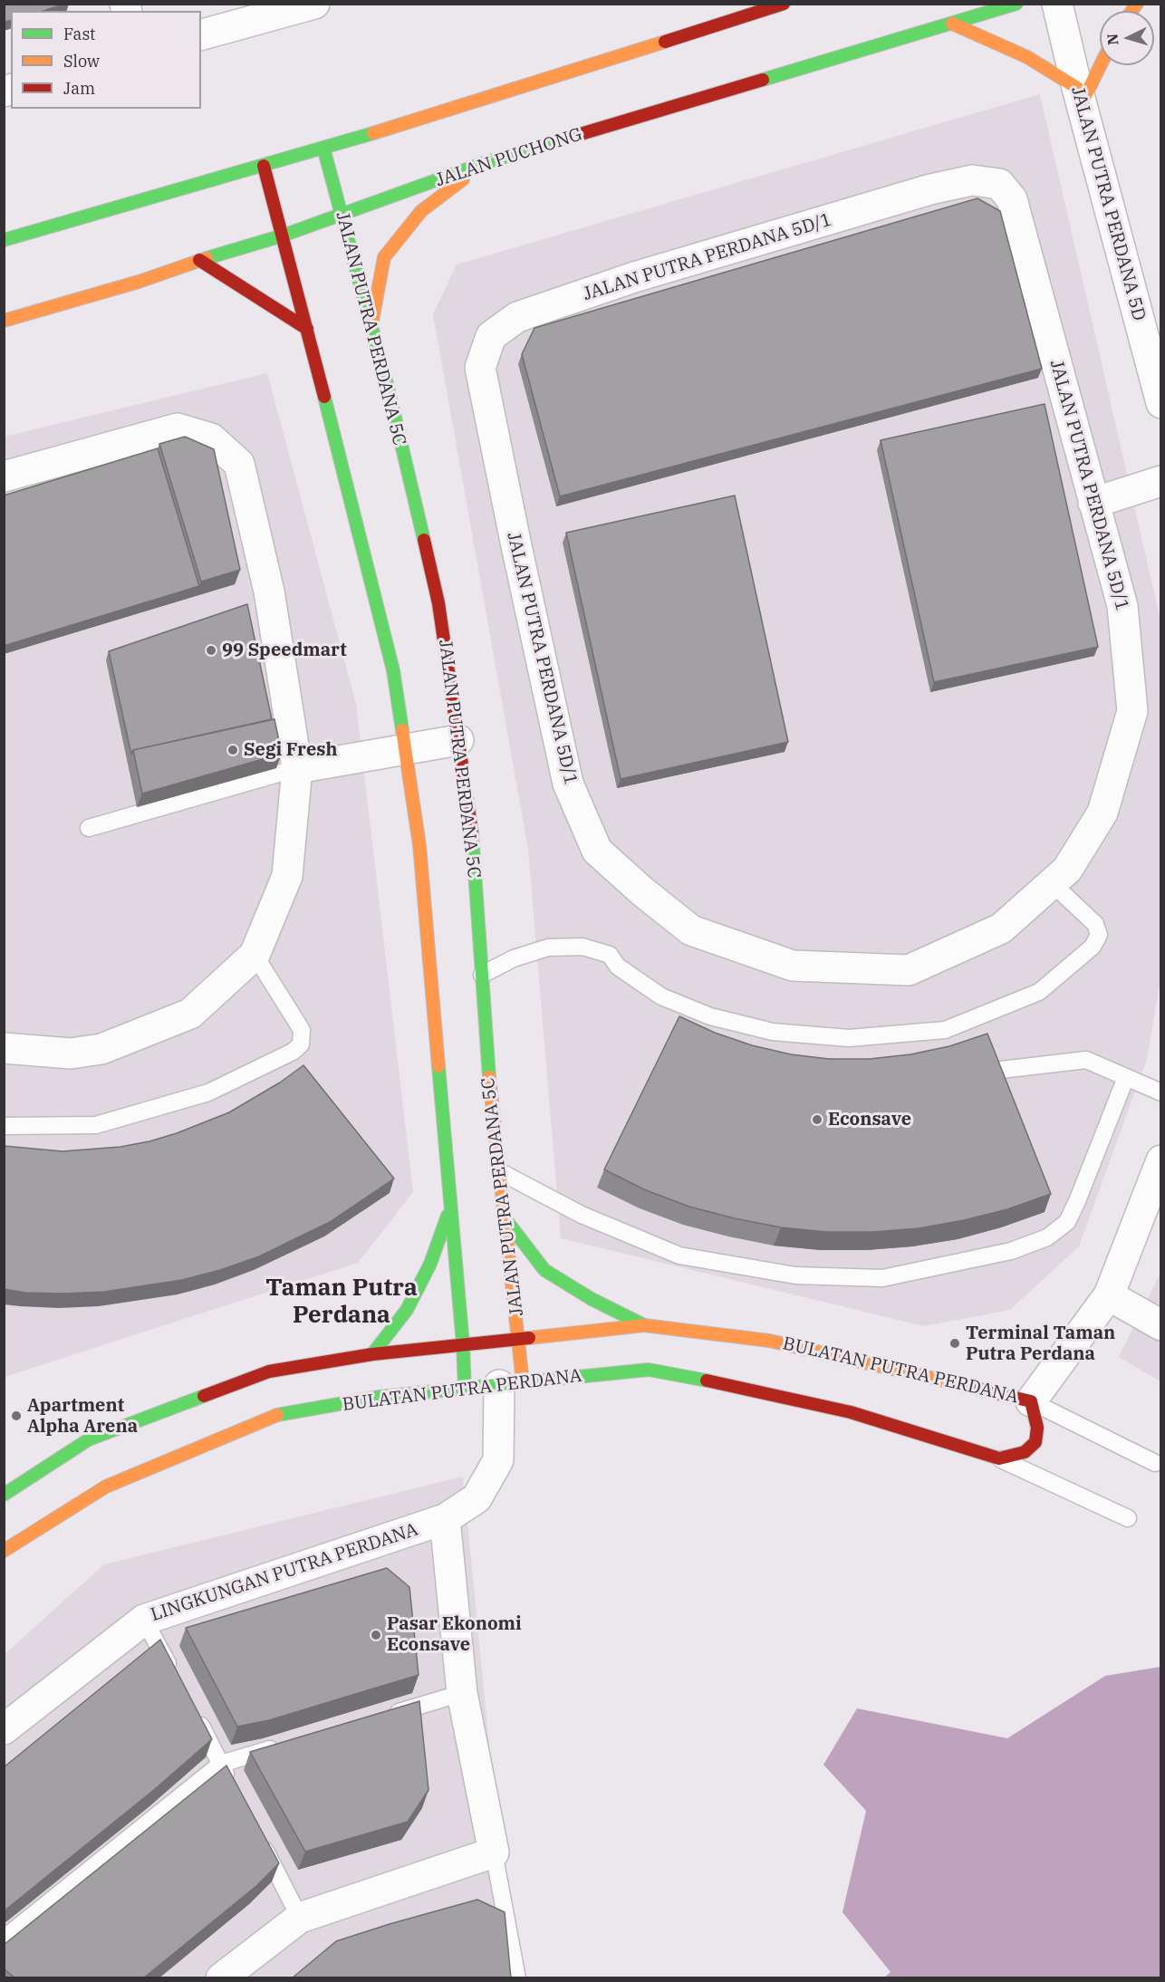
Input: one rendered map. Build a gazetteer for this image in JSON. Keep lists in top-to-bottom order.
{
  "streets": {
    "street": [
      "JALAN PUCHONG",
      "JALAN PUTRA PERDANA 5D",
      "JALAN PUTRA PERDANA 5D/1",
      "JALAN PUTRA PERDANA 5C",
      "BULATAN PUTRA PERDANA",
      "LINGKUNGAN PUTRA PERDANA"
    ]
  },
  "crossings": [
    ["JALAN PUCHONG", "JALAN PUTRA PERDANA 5C"],
    ["JALAN PUTRA PERDANA 5C", "BULATAN PUTRA PERDANA"],
    ["JALAN PUTRA PERDANA 5C", "LINGKUNGAN PUTRA PERDANA"],
    ["BULATAN PUTRA PERDANA", "LINGKUNGAN PUTRA PERDANA"]
  ],
  "districts": ["Taman Putra Perdana"],
  "places": [
    "99 Speedmart",
    "Segi Fresh",
    "Econsave",
    "Terminal Taman Putra Perdana",
    "Apartment Alpha Arena",
    "Pasar Ekonomi Econsave"
  ],
  "legend": ["Fast", "Slow", "Jam"],
  "north": "left"
}
